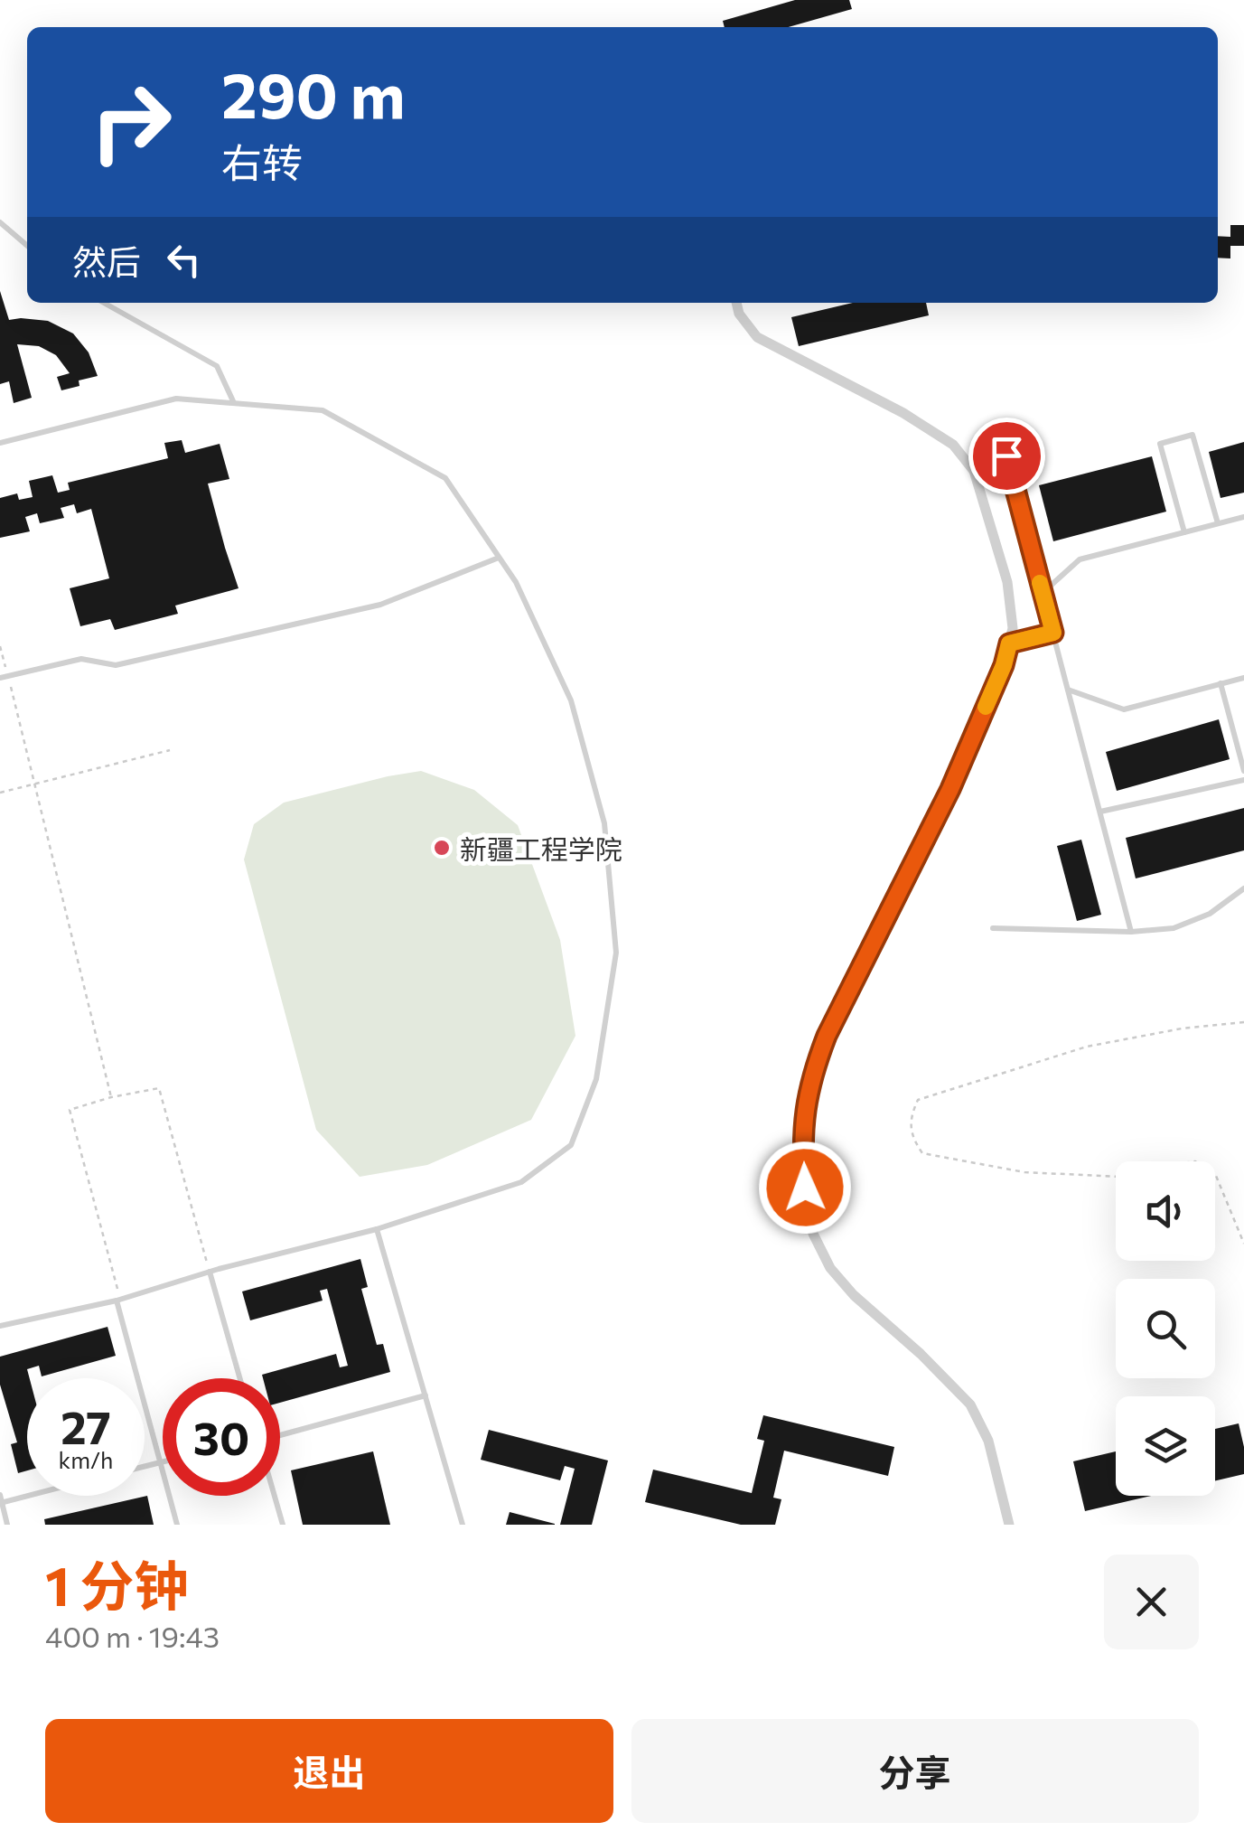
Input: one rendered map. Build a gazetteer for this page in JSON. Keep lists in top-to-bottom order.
{
  "places": ["新疆工程学院"],
  "page": {
    "turn": ["290 m", "右转"],
    "then": "然后",
    "speed": "27 km/h",
    "limit": "30",
    "heading": ["1 分钟", "400 m · 19:43"],
    "buttons": ["退出", "分享"]
  }
}
